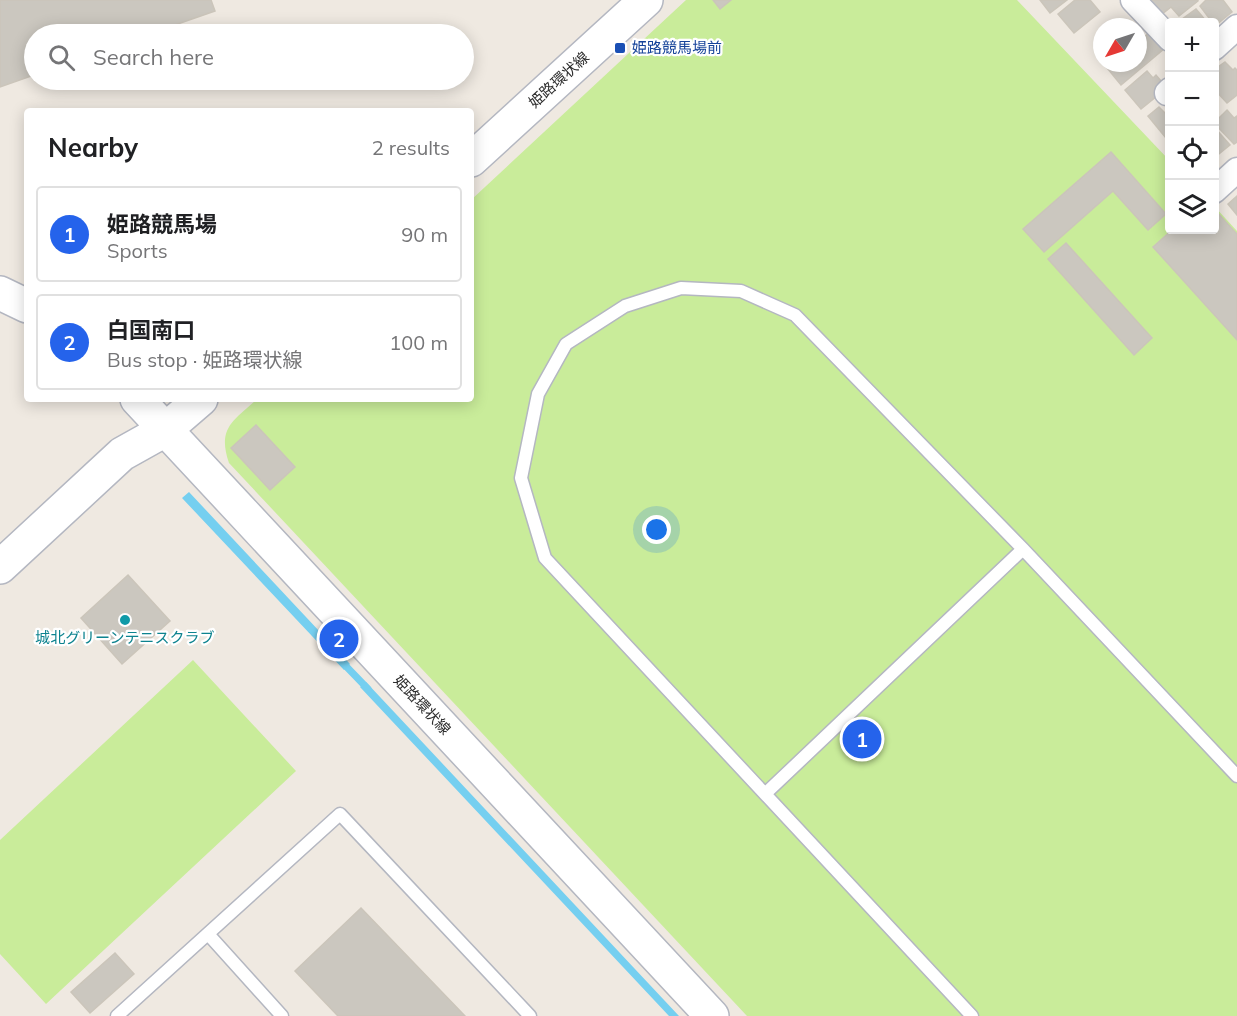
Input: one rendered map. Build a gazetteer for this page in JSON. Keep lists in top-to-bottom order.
{
  "streets": {
    "main road": ["姫路環状線"]
  },
  "places": {
    "transit": ["姫路競馬場前"],
    "other": ["城北グリーンテニスクラブ"]
  },
  "north": "bottom left",
  "page": {
    "map_buttons": ["+", "−"],
    "search": "Search here",
    "heading": ["Nearby", "2 results"],
    "list": [
      {
        "mark": "1",
        "name": "姫路競馬場",
        "note": "Sports",
        "value": "90 m"
      },
      {
        "mark": "2",
        "name": "白国南口",
        "note": "Bus stop · 姫路環状線",
        "value": "100 m"
      }
    ],
    "pins": ["2", "1"]
  }
}
